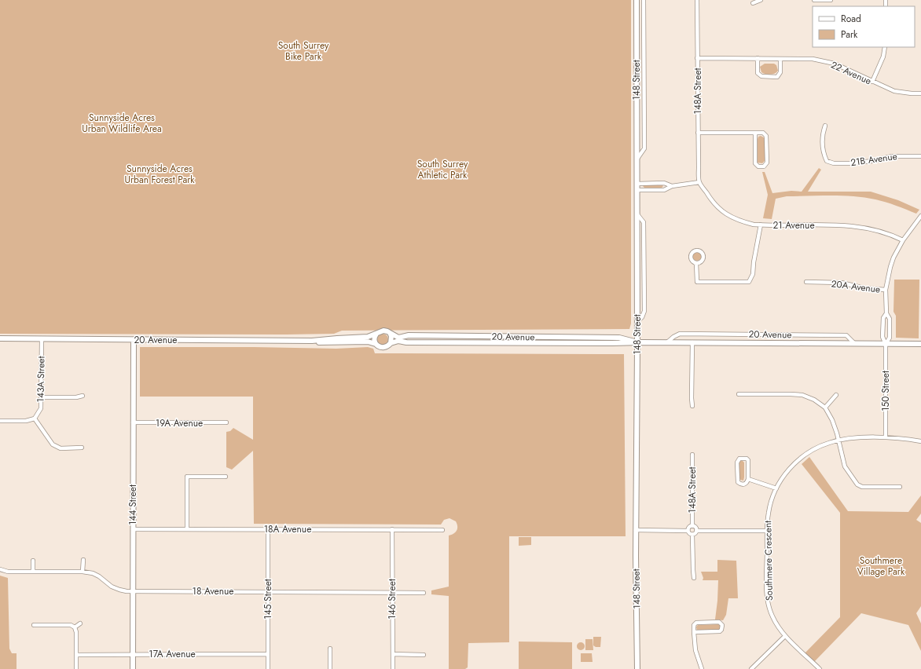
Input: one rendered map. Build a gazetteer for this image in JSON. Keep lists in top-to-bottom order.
{
  "streets": {
    "street": [
      "22 Avenue",
      "148 Street",
      "148A Street",
      "21B Avenue",
      "21 Avenue",
      "20A Avenue",
      "20 Avenue",
      "143A Street",
      "150 Street",
      "19A Avenue",
      "144 Street",
      "18A Avenue",
      "Southmere Crescent",
      "18 Avenue",
      "145 Street",
      "146 Street",
      "17A Avenue"
    ]
  },
  "crossings": [
    ["22 Avenue", "148A Street"],
    ["148 Street", "20 Avenue"],
    ["148A Street", "21 Avenue"],
    ["21 Avenue", "150 Street"],
    ["20A Avenue", "150 Street"],
    ["20 Avenue", "143A Street"],
    ["20 Avenue", "150 Street"],
    ["20 Avenue", "144 Street"],
    ["150 Street", "Southmere Crescent"],
    ["19A Avenue", "144 Street"],
    ["144 Street", "18A Avenue"],
    ["144 Street", "18 Avenue"],
    ["144 Street", "17A Avenue"],
    ["18A Avenue", "145 Street"],
    ["18A Avenue", "146 Street"],
    ["18 Avenue", "145 Street"],
    ["18 Avenue", "146 Street"],
    ["145 Street", "17A Avenue"]
  ],
  "parks": [
    "South Surrey Bike Park",
    "Sunnyside Acres Urban Wildlife Area",
    "South Surrey Athletic Park",
    "Sunnyside Acres Urban Forest Park",
    "Southmere Village Park"
  ],
  "legend": ["Road", "Park"]
}
